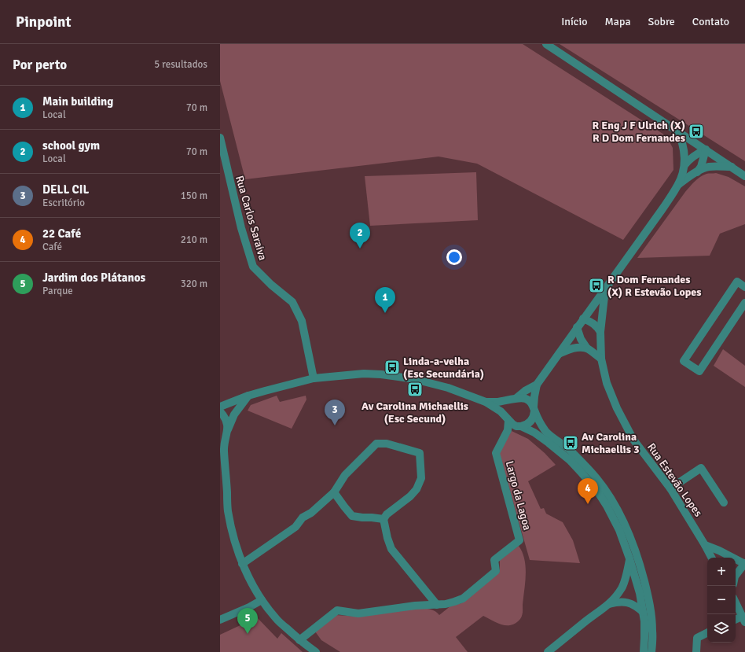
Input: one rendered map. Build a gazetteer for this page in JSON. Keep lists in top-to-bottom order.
{
  "streets": {
    "street": ["Rua Carlos Saraiva", "Rua Estevão Lopes", "Largo da Lagoa"]
  },
  "places": {
    "bus stop": [
      "R Eng J F Ulrich (X) R D Dom Fernandes",
      "R Dom Fernandes (X) R Estevão Lopes",
      "Linda-a-velha (Esc Secundária)",
      "Av Carolina Michaellis (Esc Secund)",
      "Av Carolina Michaellis 3"
    ]
  },
  "page": {
    "header": "Pinpoint",
    "nav": [
      "Início",
      "Mapa",
      "Sobre",
      "Contato"
    ],
    "heading": ["Por perto", "5 resultados"],
    "list": [
      {
        "mark": "1",
        "name": "Main building",
        "note": "Local",
        "value": "70 m"
      },
      {
        "mark": "2",
        "name": "school gym",
        "note": "Local",
        "value": "70 m"
      },
      {
        "mark": "3",
        "name": "DELL CIL",
        "note": "Escritório",
        "value": "150 m"
      },
      {
        "mark": "4",
        "name": "22 Café",
        "note": "Café",
        "value": "210 m"
      },
      {
        "mark": "5",
        "name": "Jardim dos Plátanos",
        "note": "Parque",
        "value": "320 m"
      }
    ],
    "pins": [
      "2",
      "1",
      "3",
      "4",
      "5"
    ],
    "map_buttons": ["+", "−"]
  }
}
